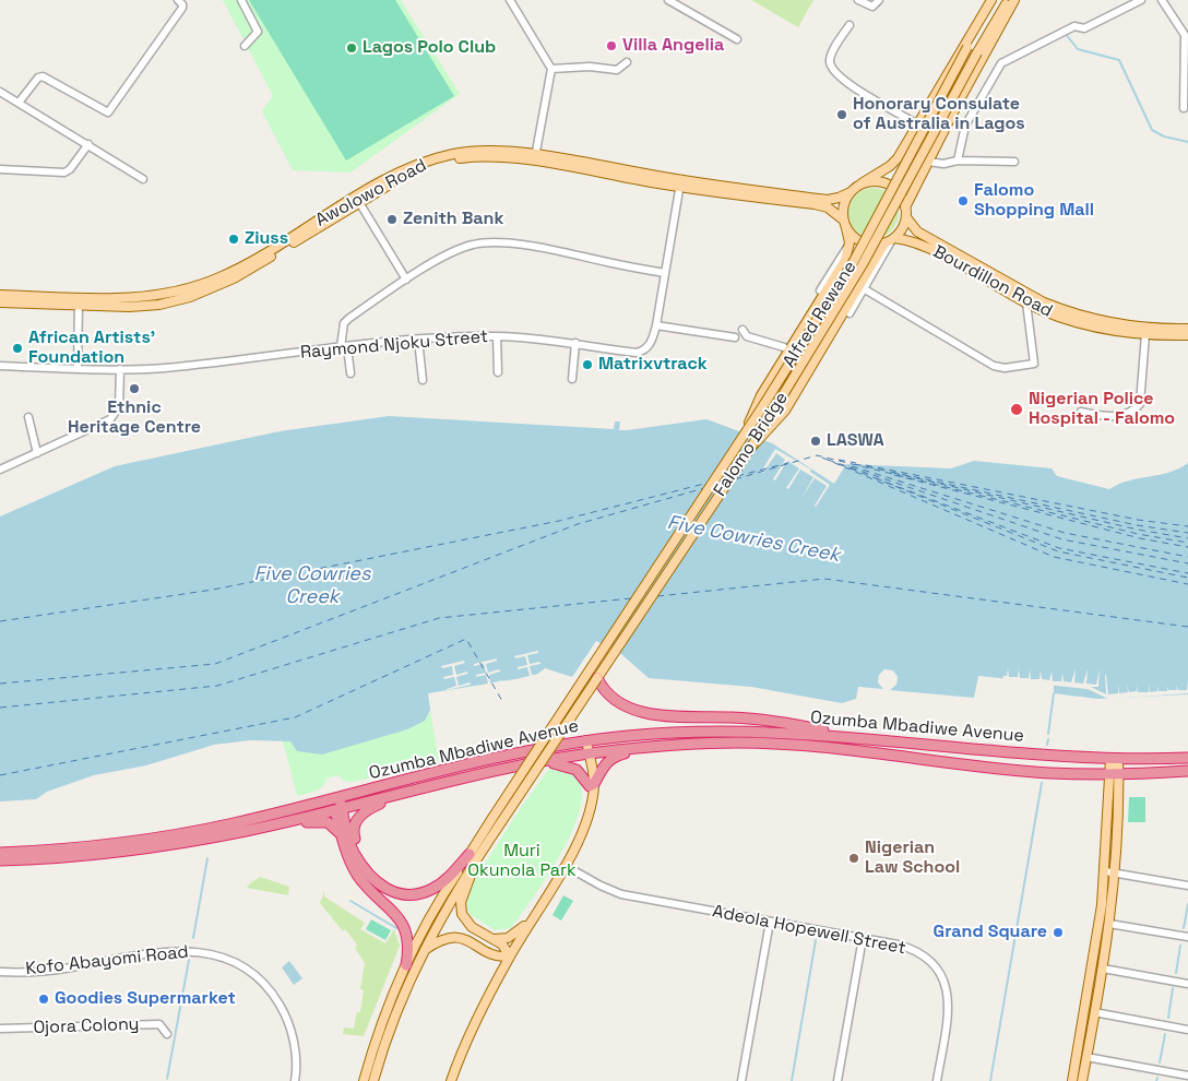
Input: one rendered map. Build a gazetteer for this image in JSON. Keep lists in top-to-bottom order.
{
  "streets": {
    "highway": ["Ozumba Mbadiwe Avenue"],
    "main road": [
      "Awolowo Road",
      "Bourdillon Road",
      "Alfred Rewane",
      "Falomo Bridge"
    ],
    "street": [
      "Raymond Njoku Street",
      "Adeola Hopewell Street",
      "Kofo Abayomi Road",
      "Ojora Colony"
    ]
  },
  "crossings": [
    ["Awolowo Road", "Bourdillon Road"],
    ["Awolowo Road", "Raymond Njoku Street"],
    ["Alfred Rewane", "Falomo Bridge"]
  ],
  "water": ["Five Cowries Creek"],
  "parks": ["Muri Okunola Park"],
  "places": [
    "Villa Angelia",
    "Lagos Polo Club",
    "Honorary Consulate of Australia in Lagos",
    "Falomo Shopping Mall",
    "Zenith Bank",
    "Ziuss",
    "African Artists' Foundation",
    "Matrixvtrack",
    "Ethnic Heritage Centre",
    "Nigerian Police Hospital - Falomo",
    "LASWA",
    "Nigerian Law School",
    "Grand Square",
    "Goodies Supermarket"
  ]
}
